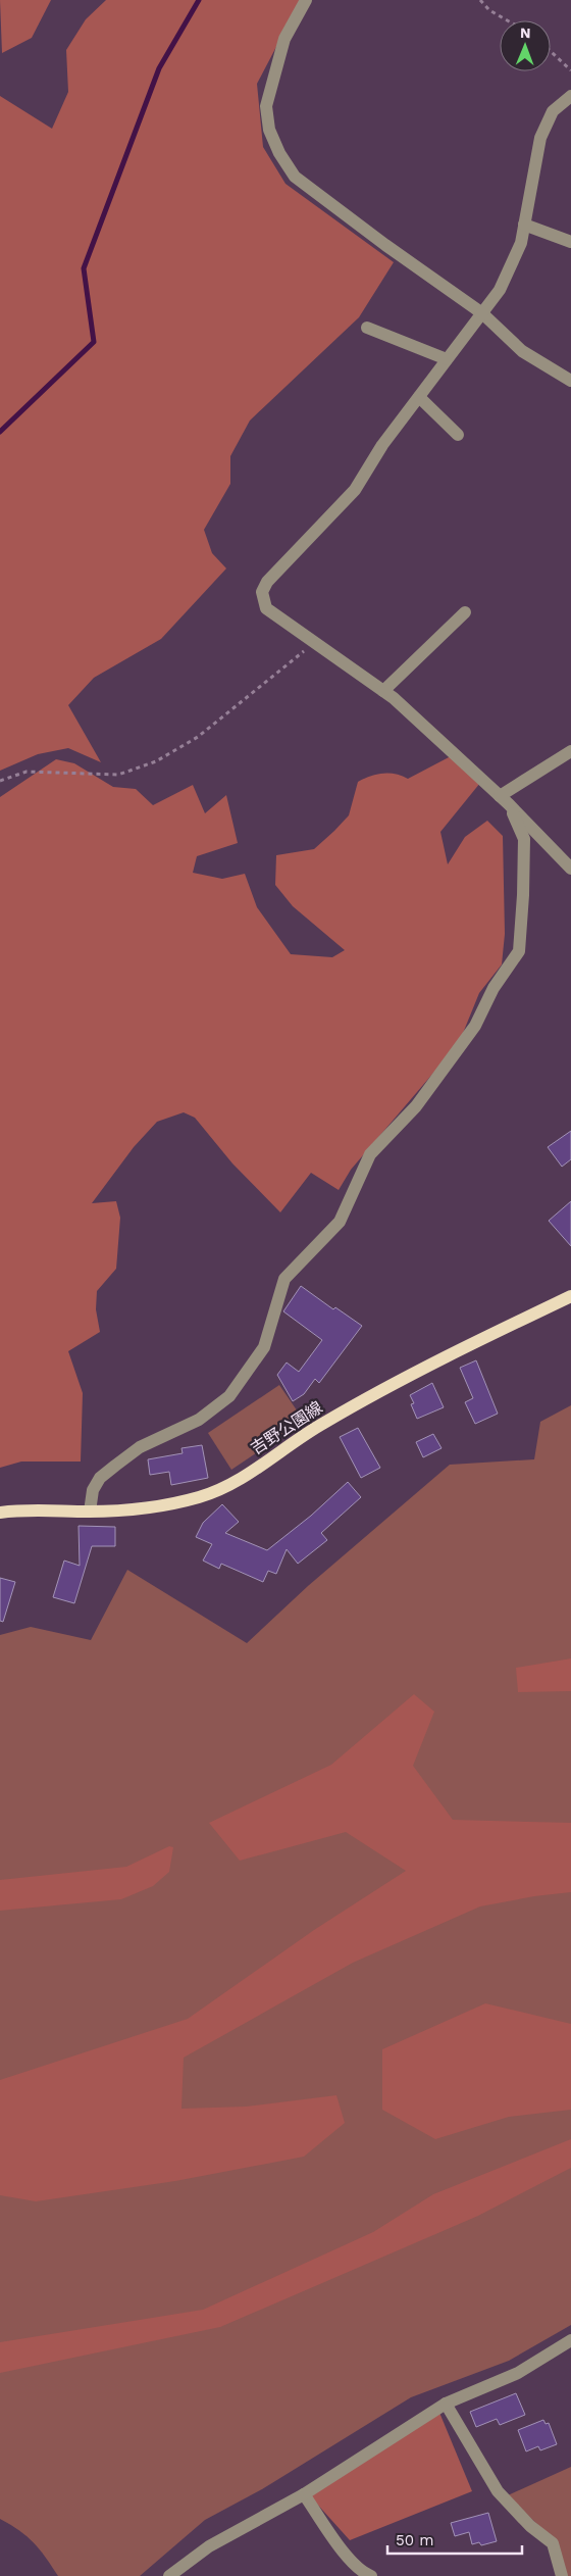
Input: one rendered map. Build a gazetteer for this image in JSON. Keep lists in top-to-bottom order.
{
  "streets": {
    "main road": ["吉野公園線"]
  },
  "scale_bar": "50 m",
  "north": "top"
}
